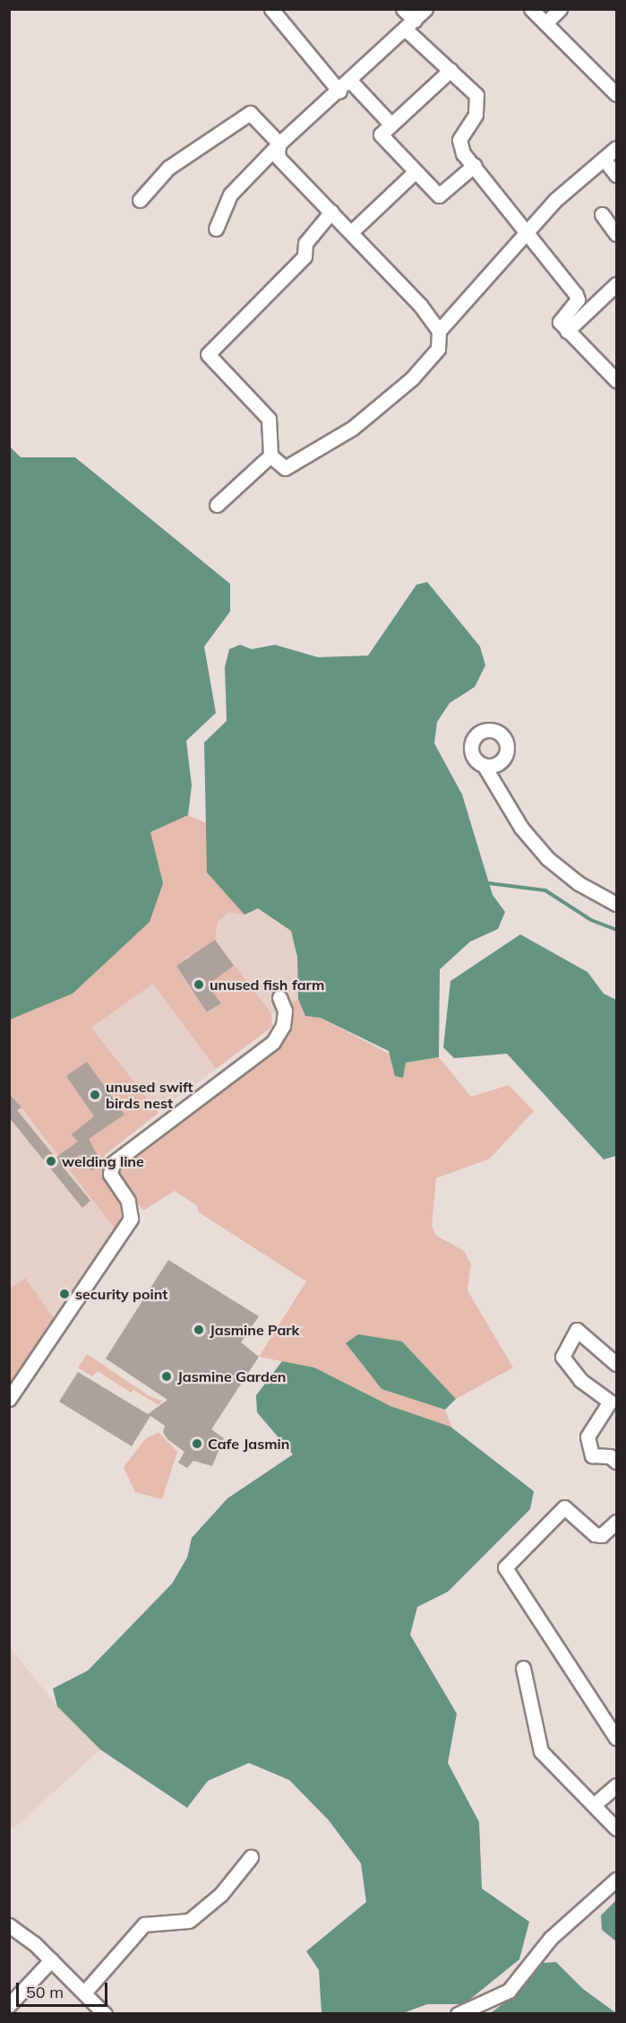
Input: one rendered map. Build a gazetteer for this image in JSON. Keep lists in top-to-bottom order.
{
  "places": [
    "unused fish farm",
    "unused swift birds nest",
    "welding line",
    "security point",
    "Jasmine Park",
    "Jasmine Garden",
    "Cafe Jasmin"
  ],
  "scale_bar": "50 m"
}
